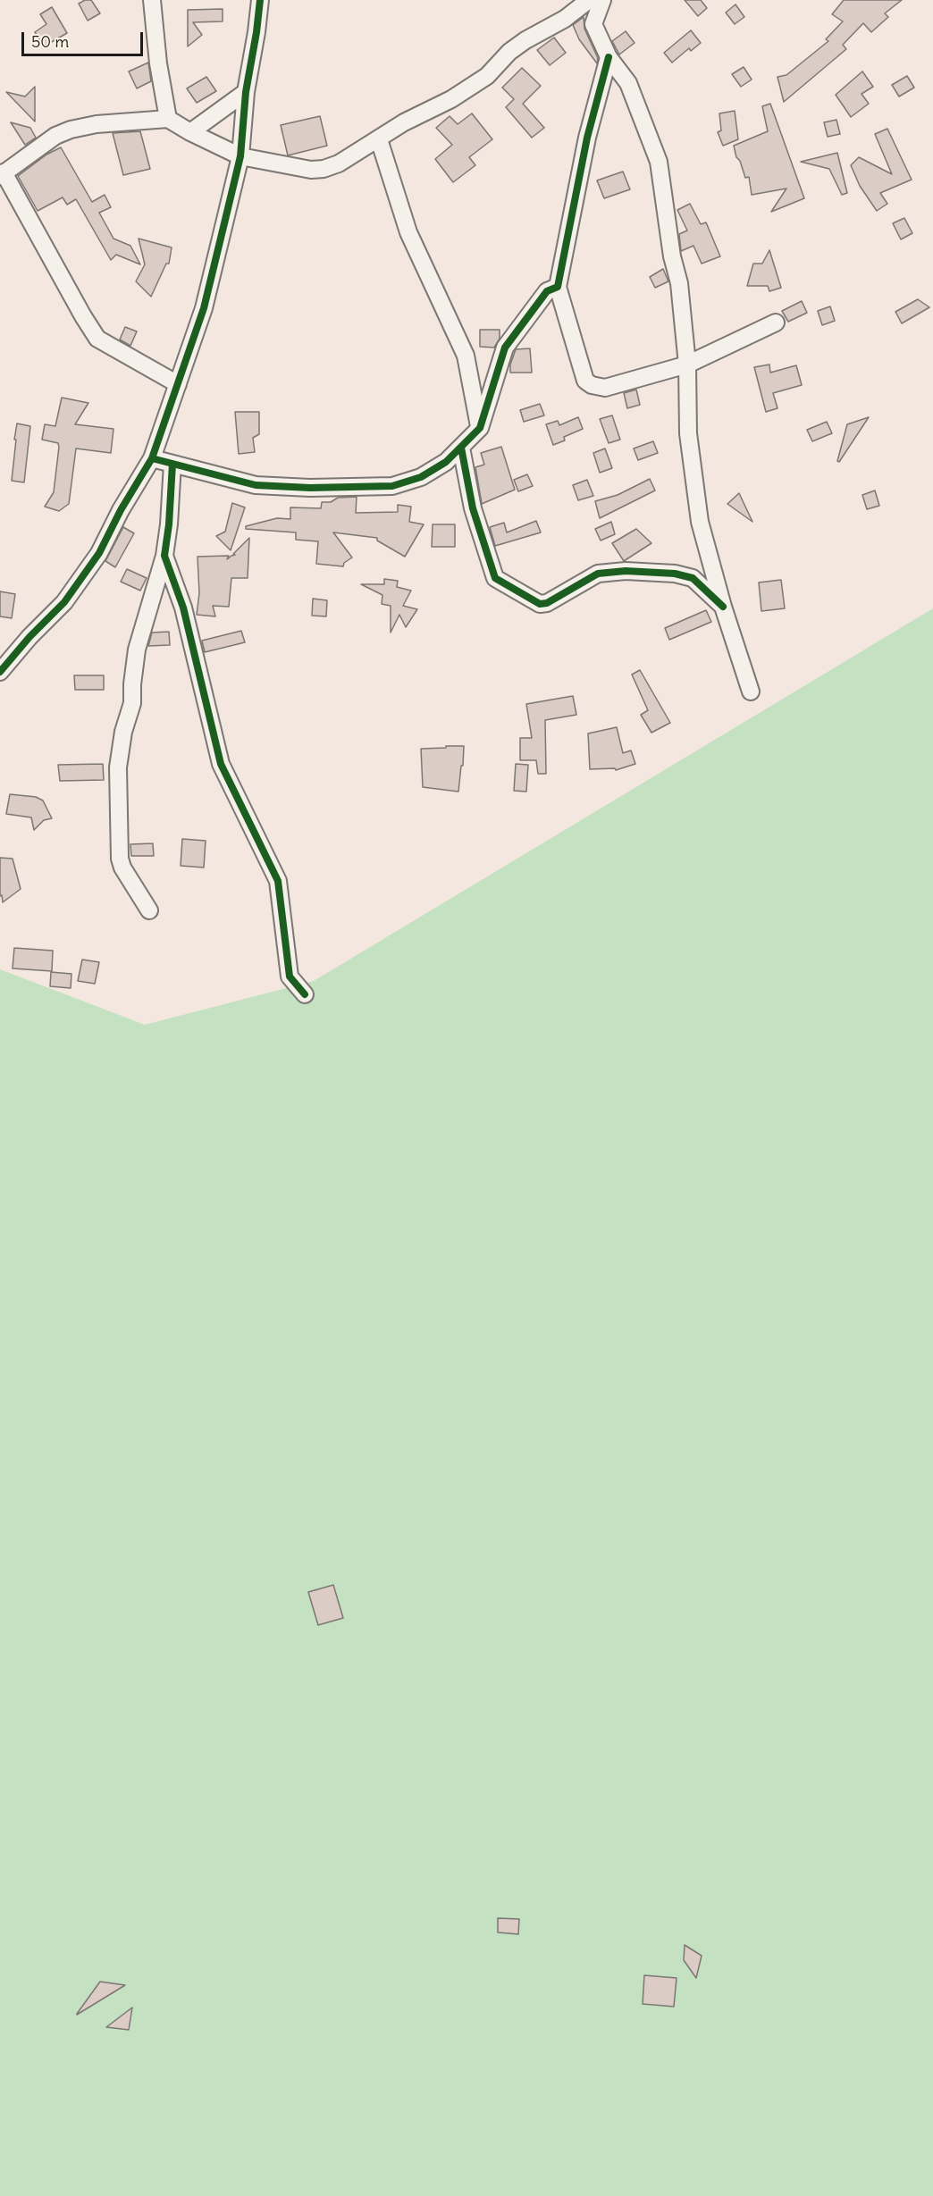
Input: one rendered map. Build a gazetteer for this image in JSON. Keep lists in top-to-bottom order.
{
  "scale_bar": "50 m"
}
